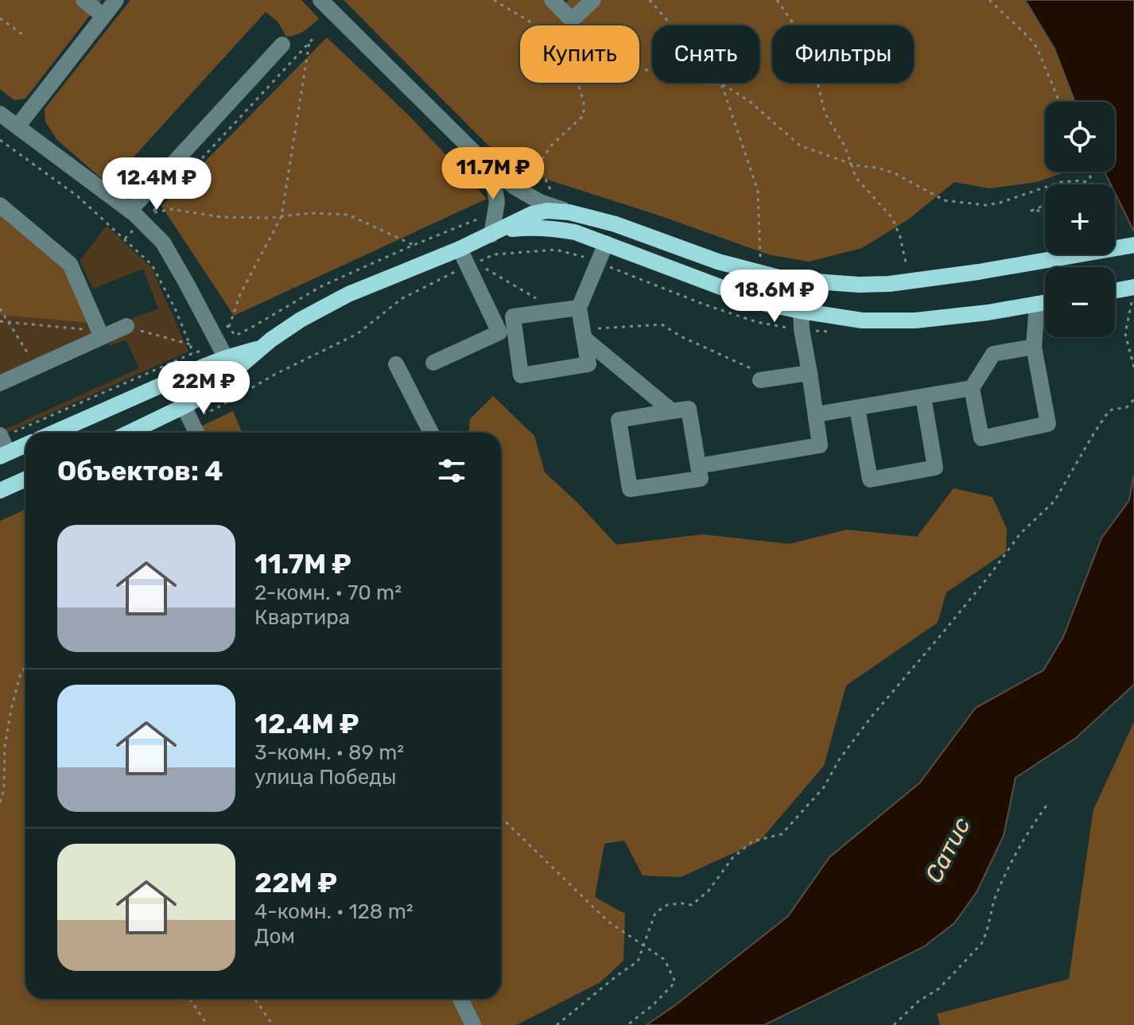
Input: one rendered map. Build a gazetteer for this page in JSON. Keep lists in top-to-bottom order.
{
  "water": ["Сатис"],
  "page": {
    "chip": ["Купить", "Снять", "Фильтры"],
    "map_buttons": ["+", "−"],
    "price": [
      "11.7M ₽",
      "12.4M ₽",
      "18.6M ₽",
      "22M ₽"
    ],
    "heading": "Объектов: 4",
    "list": [
      {
        "name": "11.7M ₽",
        "note": "2-комн. · 70 m² · Квартира"
      },
      {
        "name": "12.4M ₽",
        "note": "3-комн. · 89 m² · улица Победы"
      },
      {
        "name": "22M ₽",
        "note": "4-комн. · 128 m² · Дом"
      }
    ]
  }
}
